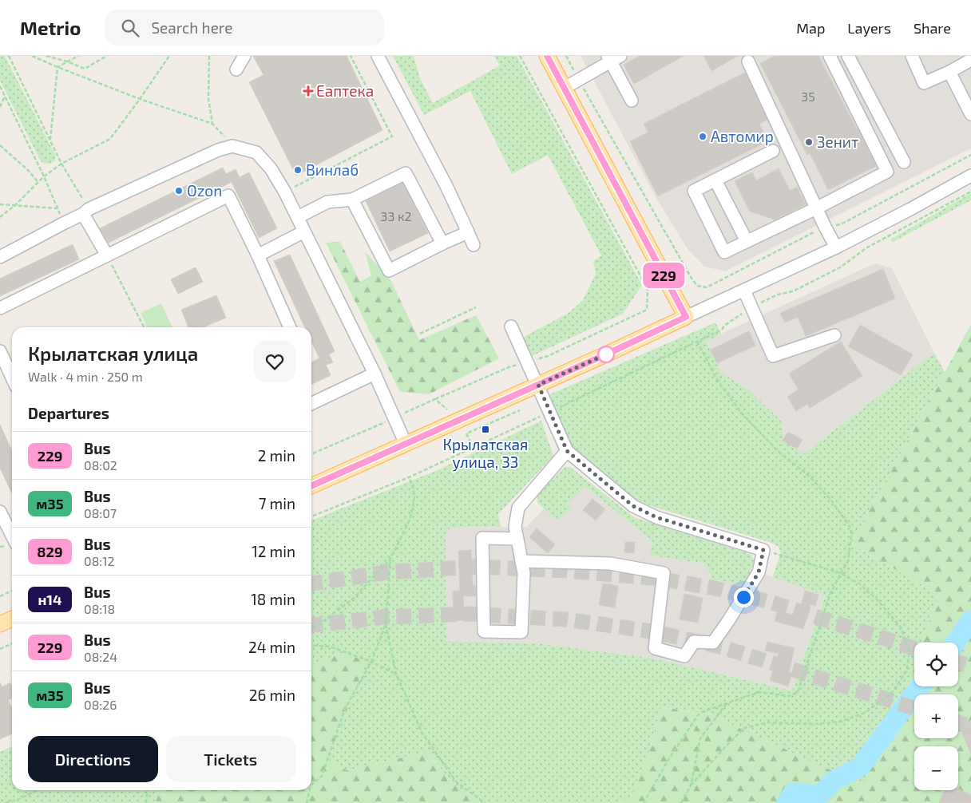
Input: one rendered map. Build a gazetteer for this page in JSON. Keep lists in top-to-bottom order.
{
  "places": {
    "health": ["Еаптека"],
    "other": [
      "Автомир",
      "Зенит",
      "Винлаб",
      "Ozon"
    ],
    "transit": ["Крылатская улица, 33"]
  },
  "lines": ["bus line 229"],
  "house_numbers": ["35", "33 к2"],
  "page": {
    "header": "Metrio",
    "search": "Search here",
    "nav": ["Map", "Layers", "Share"],
    "on_map": "229",
    "heading": [
      ["Крылатская улица", "Walk · 4 min · 250 m"],
      "Departures"
    ],
    "list": [
      {
        "mark": "229",
        "name": "Bus",
        "note": "08:02",
        "value": "2 min"
      },
      {
        "mark": "м35",
        "name": "Bus",
        "note": "08:07",
        "value": "7 min"
      },
      {
        "mark": "829",
        "name": "Bus",
        "note": "08:12",
        "value": "12 min"
      },
      {
        "mark": "н14",
        "name": "Bus",
        "note": "08:18",
        "value": "18 min"
      },
      {
        "mark": "229",
        "name": "Bus",
        "note": "08:24",
        "value": "24 min"
      },
      {
        "mark": "м35",
        "name": "Bus",
        "note": "08:26",
        "value": "26 min"
      }
    ],
    "map_buttons": ["+", "−"],
    "buttons": ["Directions", "Tickets"]
  }
}
